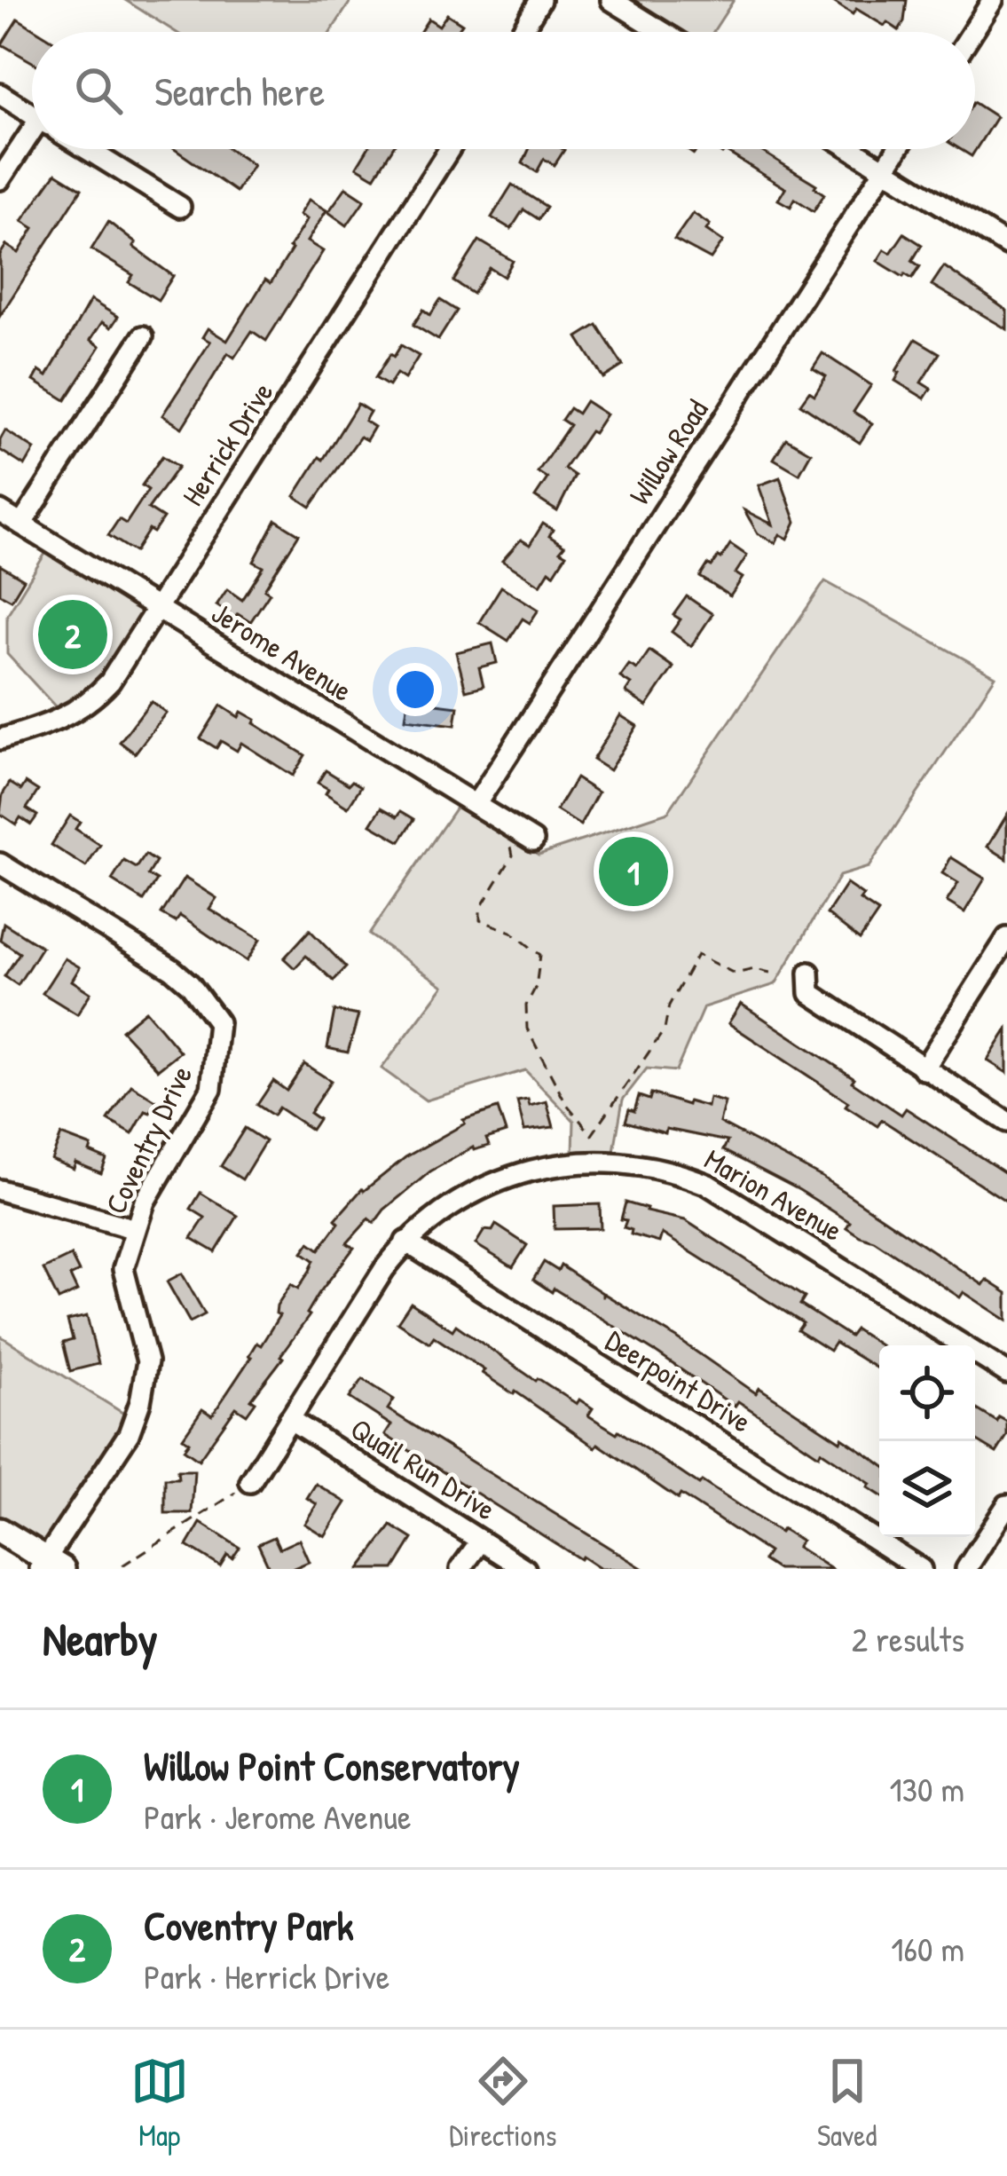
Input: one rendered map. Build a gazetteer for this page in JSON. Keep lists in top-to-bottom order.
{
  "streets": {
    "street": [
      "Herrick Drive",
      "Willow Road",
      "Jerome Avenue",
      "Coventry Drive",
      "Marion Avenue",
      "Deerpoint Drive",
      "Quail Run Drive"
    ]
  },
  "crossings": [
    ["Herrick Drive", "Jerome Avenue"],
    ["Willow Road", "Jerome Avenue"],
    ["Marion Avenue", "Deerpoint Drive"],
    ["Marion Avenue", "Quail Run Drive"]
  ],
  "page": {
    "search": "Search here",
    "pins": ["2", "1"],
    "heading": ["Nearby", "2 results"],
    "list": [
      {
        "mark": "1",
        "name": "Willow Point Conservatory",
        "note": "Park · Jerome Avenue",
        "value": "130 m"
      },
      {
        "mark": "2",
        "name": "Coventry Park",
        "note": "Park · Herrick Drive",
        "value": "160 m"
      }
    ],
    "nav": ["Map", "Directions", "Saved"]
  }
}
